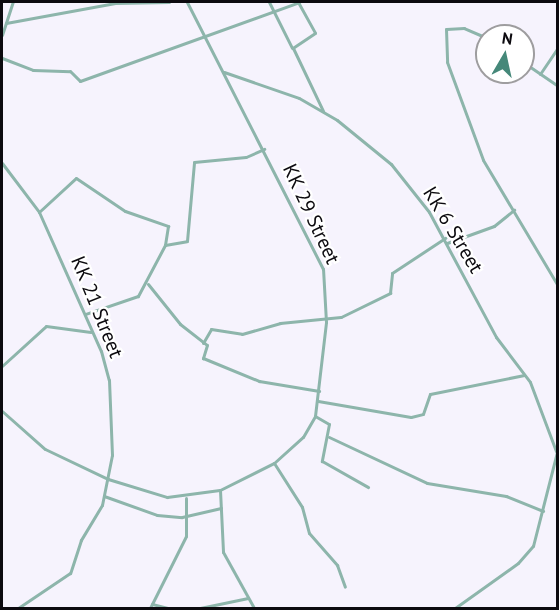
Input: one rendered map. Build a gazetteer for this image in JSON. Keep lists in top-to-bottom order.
{
  "streets": {
    "street": ["KK 29 Street", "KK 6 Street", "KK 21 Street"]
  },
  "crossings": [
    ["KK 29 Street", "KK 6 Street"],
    ["KK 29 Street", "KK 21 Street"]
  ],
  "north": "top"
}
